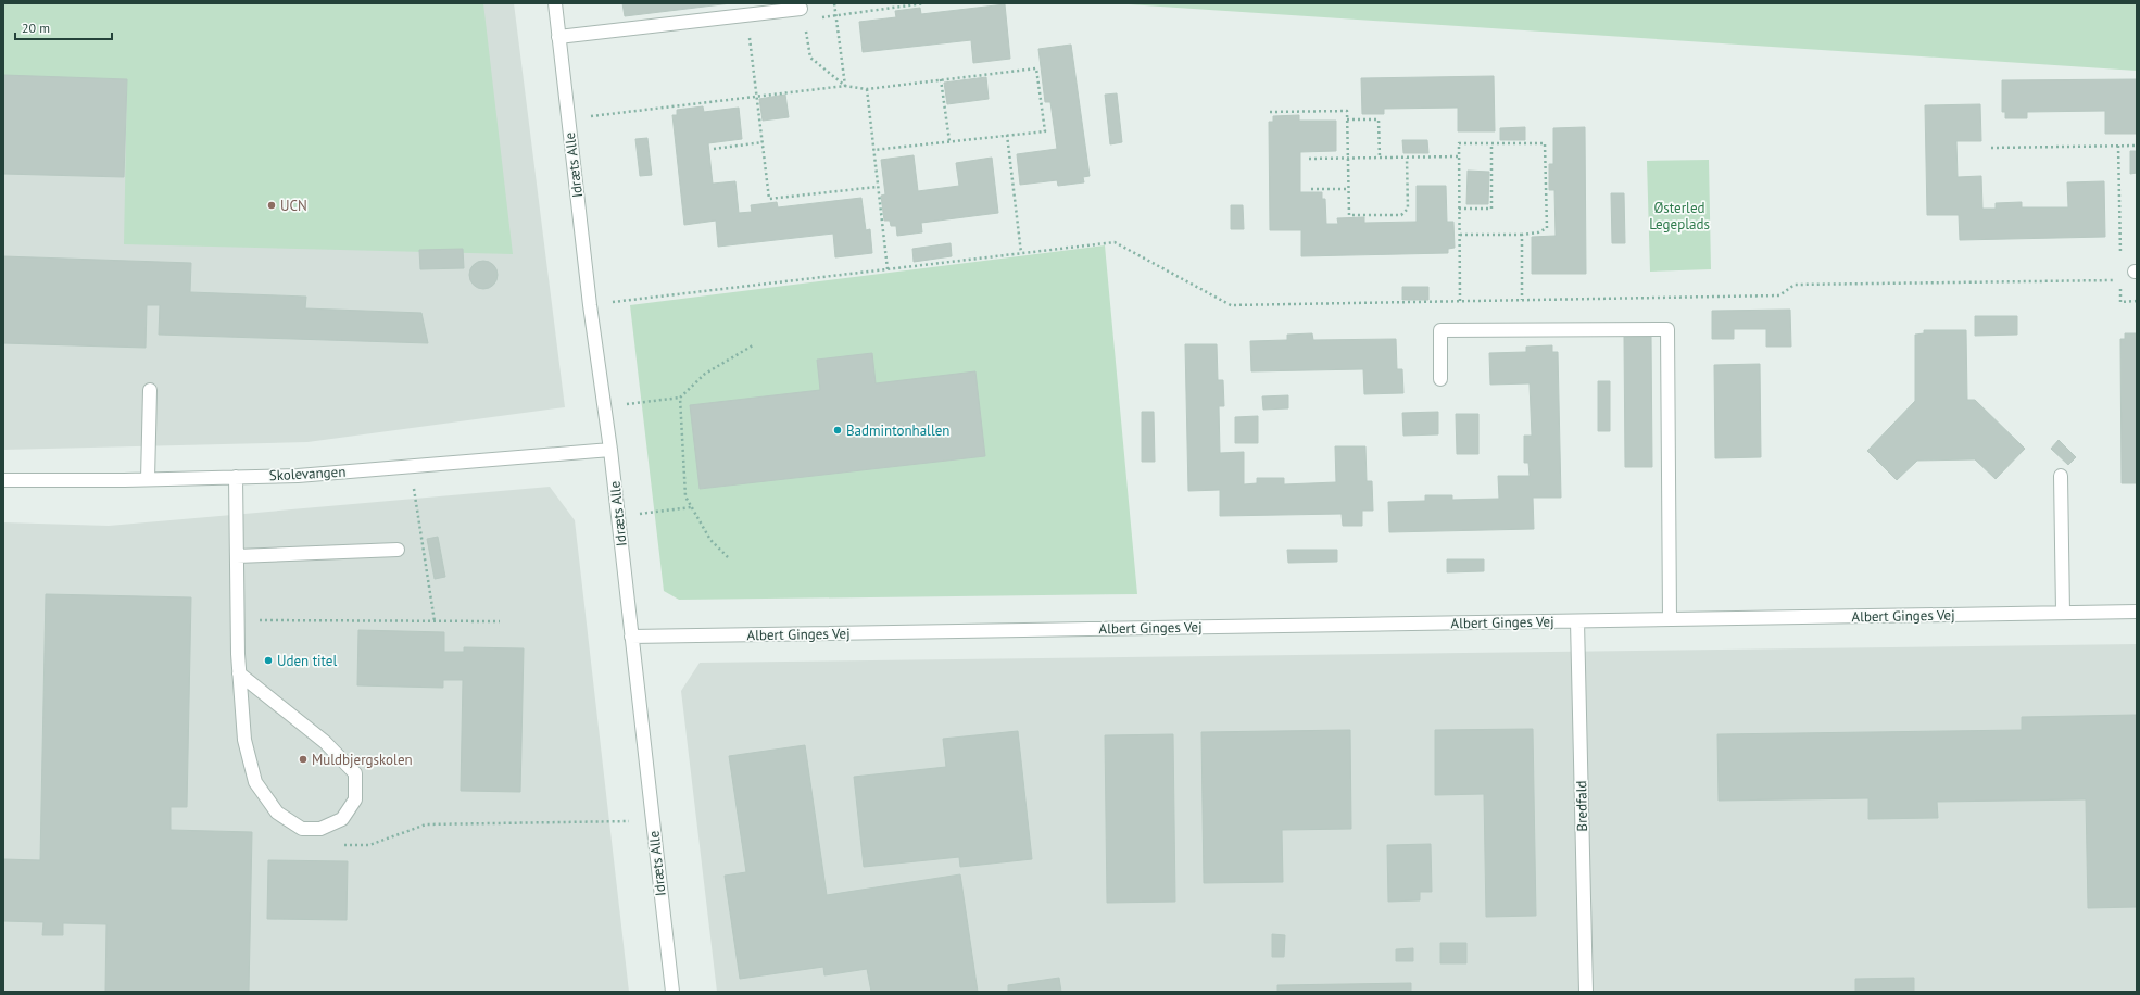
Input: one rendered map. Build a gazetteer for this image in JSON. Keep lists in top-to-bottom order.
{
  "streets": {
    "street": [
      "Idræts Alle",
      "Skolevangen",
      "Albert Ginges Vej",
      "Bredfald"
    ]
  },
  "crossings": [
    ["Idræts Alle", "Skolevangen"],
    ["Idræts Alle", "Albert Ginges Vej"],
    ["Albert Ginges Vej", "Bredfald"]
  ],
  "parks": ["Østerled Legeplads"],
  "places": [
    "UCN",
    "Badmintonhallen",
    "Uden titel",
    "Muldbjergskolen"
  ],
  "scale_bar": "20 m"
}
